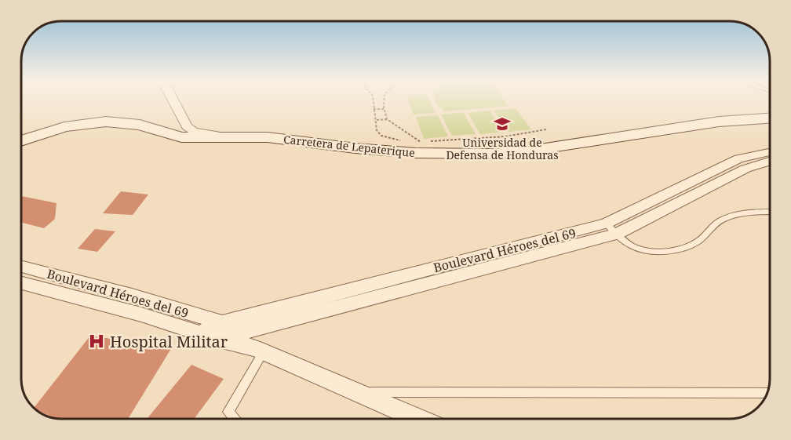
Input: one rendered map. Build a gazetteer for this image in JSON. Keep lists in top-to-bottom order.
{
  "streets": {
    "main road": ["Carretera de Lepaterique"],
    "street": ["Boulevard Héroes del 69"]
  },
  "places": {
    "school or university": ["Universidad de Defensa de Honduras"],
    "hospital": ["Hospital Militar"]
  }
}
